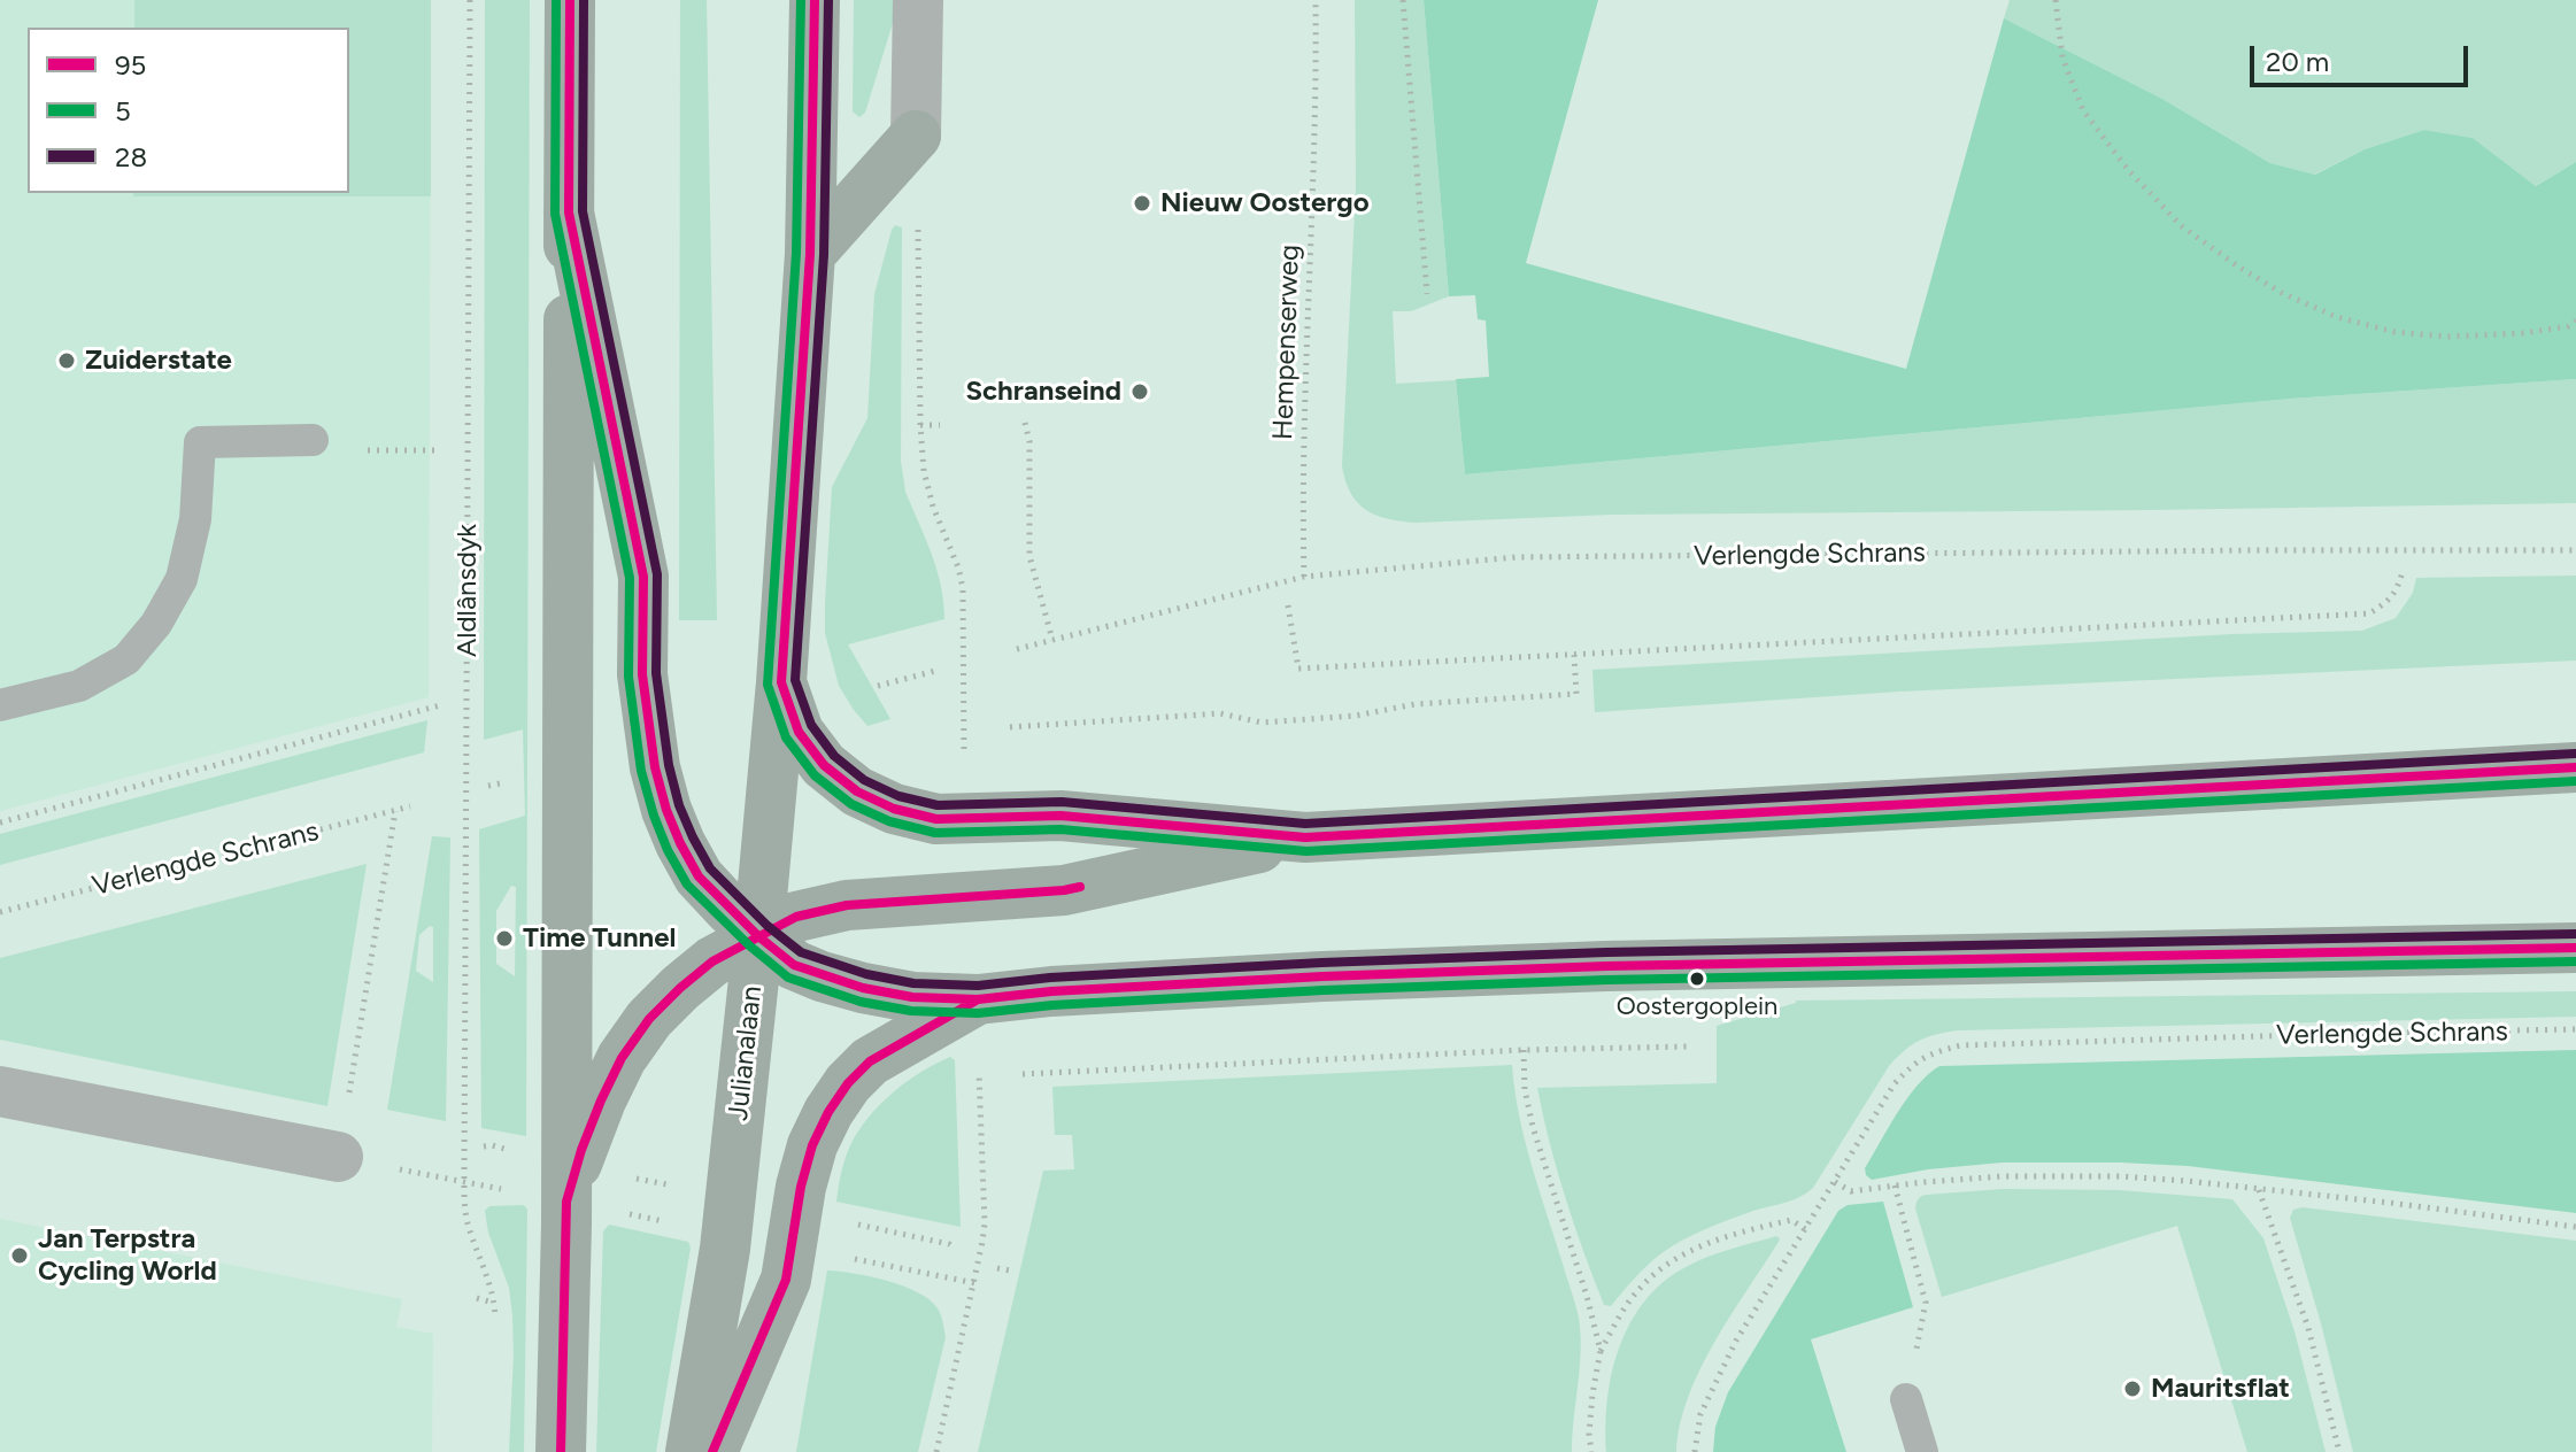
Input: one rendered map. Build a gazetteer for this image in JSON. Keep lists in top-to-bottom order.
{
  "streets": {
    "main road": ["Julianalaan"],
    "path": ["Hempenserweg", "Verlengde Schrans", "Aldlânsdyk"]
  },
  "crossings": [
    ["Hempenserweg", "Verlengde Schrans"]
  ],
  "places": [
    "Nieuw Oostergo",
    "Zuiderstate",
    "Schranseind",
    "Time Tunnel",
    "Oostergoplein",
    "Jan Terpstra Cycling World",
    "Mauritsflat"
  ],
  "lines": ["transit line 95", "transit line 5", "transit line 28"],
  "legend": ["95", "5", "28"],
  "scale_bar": "20 m"
}
